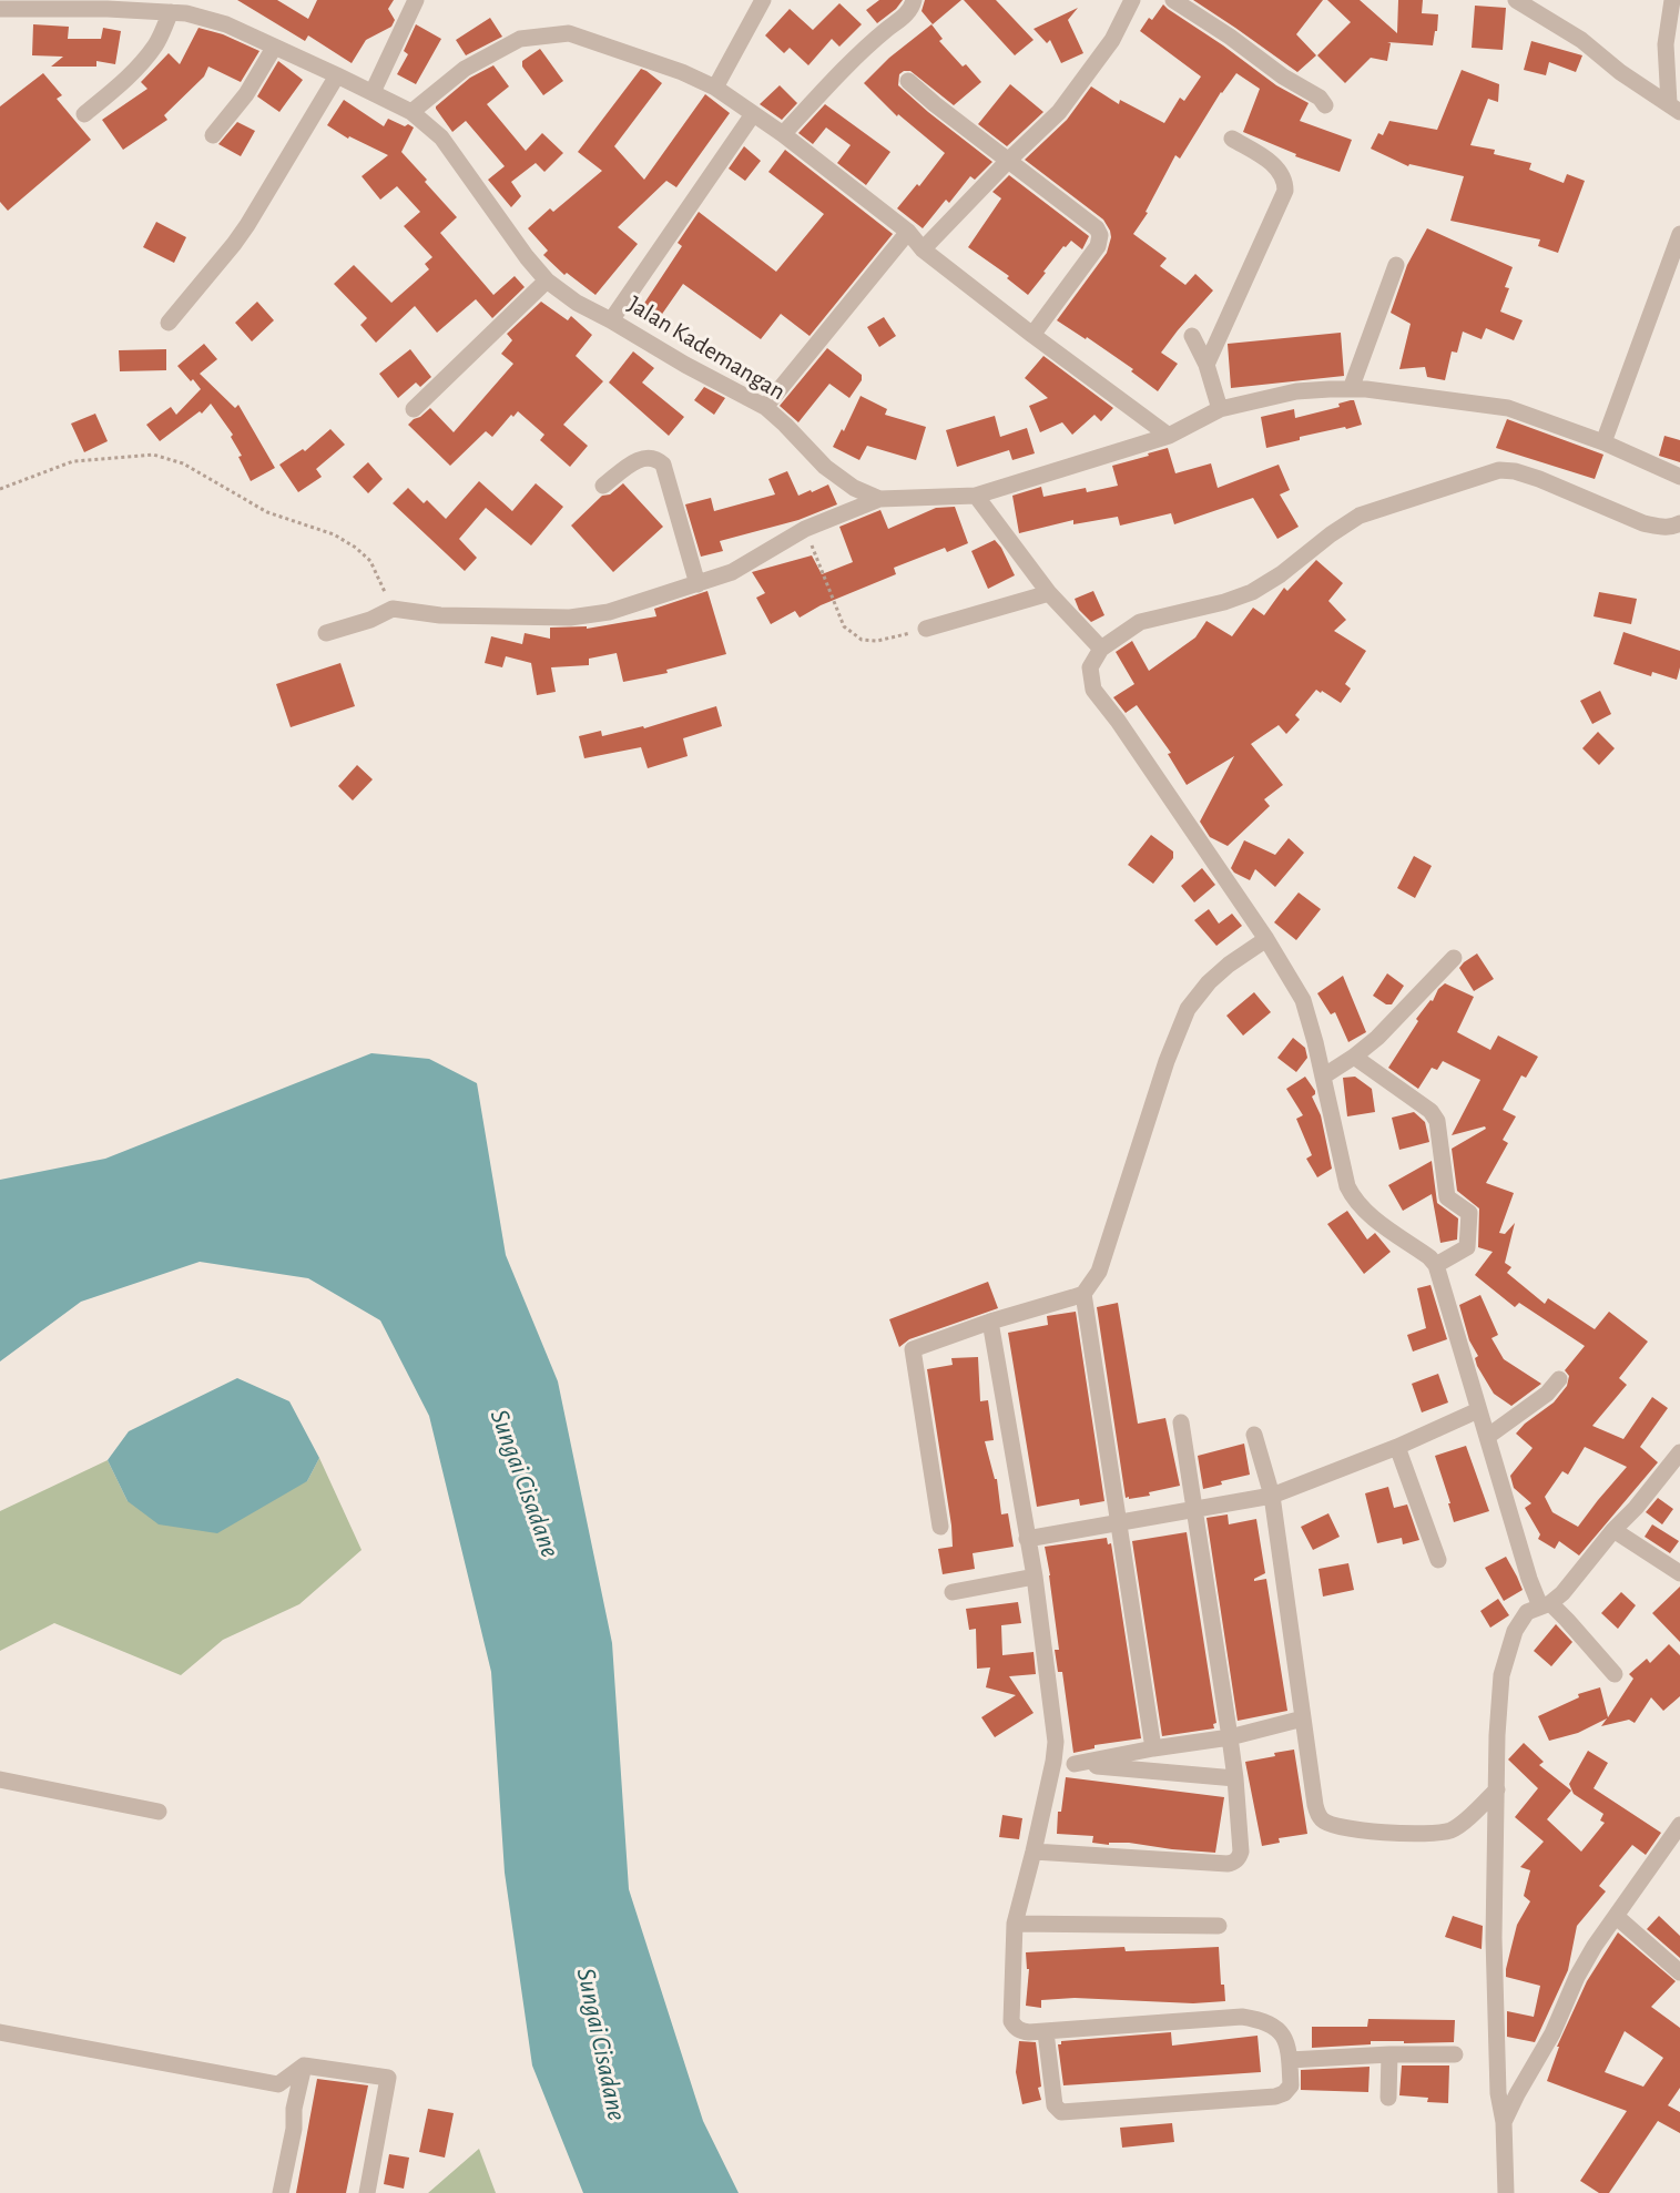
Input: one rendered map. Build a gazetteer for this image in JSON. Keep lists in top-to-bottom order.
{
  "streets": {
    "street": ["Jalan Kademangan"]
  },
  "water": ["Sungai Cisadane"]
}
